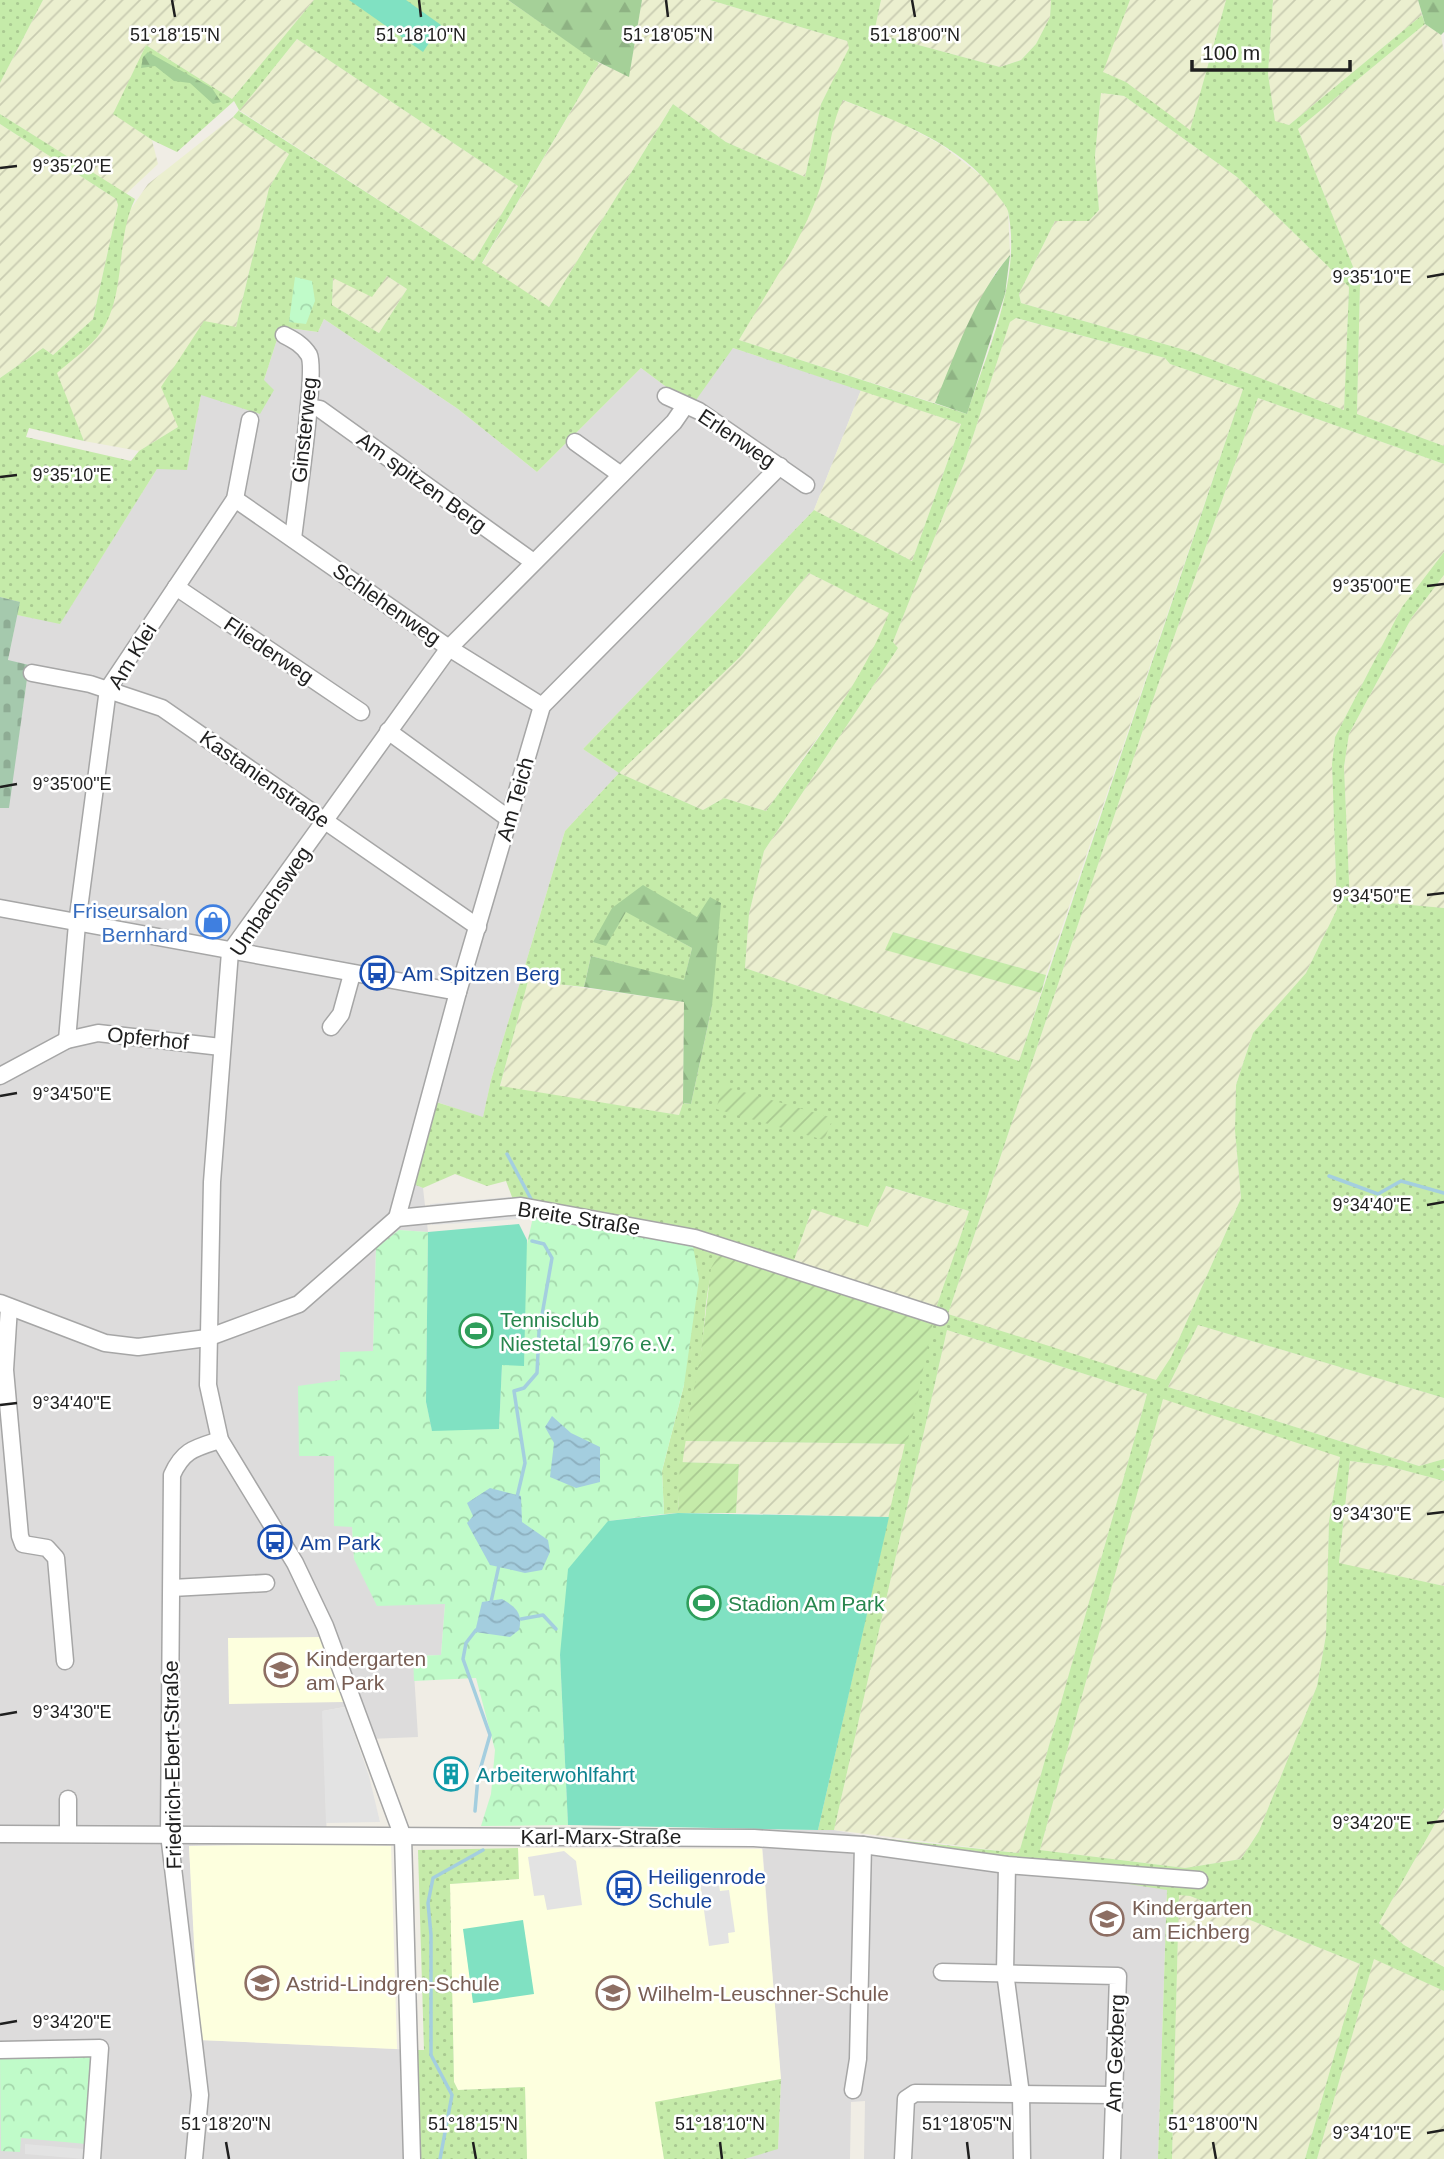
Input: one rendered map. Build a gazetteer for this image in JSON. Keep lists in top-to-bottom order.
{
  "streets": {
    "street": [
      "Ginsterweg",
      "Erlenweg",
      "Am spitzen Berg",
      "Schlehenweg",
      "Fliederweg",
      "Am Klei",
      "Kastanienstraße",
      "Am Teich",
      "Umbachsweg",
      "Opferhof",
      "Breite Straße",
      "Friedrich-Ebert-Straße",
      "Karl-Marx-Straße",
      "Am Gexberg"
    ]
  },
  "crossings": [
    ["Ginsterweg", "Am spitzen Berg"],
    ["Ginsterweg", "Schlehenweg"],
    ["Erlenweg", "Am Teich"],
    ["Erlenweg", "Umbachsweg"],
    ["Am spitzen Berg", "Umbachsweg"],
    ["Schlehenweg", "Am Klei"],
    ["Schlehenweg", "Am Teich"],
    ["Schlehenweg", "Umbachsweg"],
    ["Fliederweg", "Am Klei"],
    ["Am Klei", "Kastanienstraße"],
    ["Am Klei", "Opferhof"],
    ["Kastanienstraße", "Am Teich"],
    ["Kastanienstraße", "Umbachsweg"],
    ["Am Teich", "Breite Straße"],
    ["Umbachsweg", "Opferhof"],
    ["Umbachsweg", "Friedrich-Ebert-Straße"],
    ["Umbachsweg", "Karl-Marx-Straße"],
    ["Friedrich-Ebert-Straße", "Karl-Marx-Straße"]
  ],
  "places": {
    "shop": ["Friseursalon Bernhard"],
    "bus stop": ["Am Spitzen Berg", "Am Park", "Heiligenrode Schule"],
    "sports": ["Tennisclub Niestetal 1976 e.V.", "Stadion Am Park"],
    "school or university": [
      "Kindergarten am Park",
      "Kindergarten am Eichberg",
      "Astrid-Lindgren-Schule",
      "Wilhelm-Leuschner-Schule"
    ],
    "building": ["Arbeiterwohlfahrt"]
  },
  "scale_bar": "100 m",
  "coordinates": [
    "51°18'15\"N",
    "51°18'10\"N",
    "51°18'05\"N",
    "51°18'00\"N",
    "9°35'20\"E",
    "9°35'10\"E",
    "9°35'00\"E",
    "9°34'50\"E",
    "9°34'40\"E",
    "9°34'30\"E",
    "9°34'20\"E",
    "51°18'20\"N",
    "9°34'10\"E"
  ]
}
